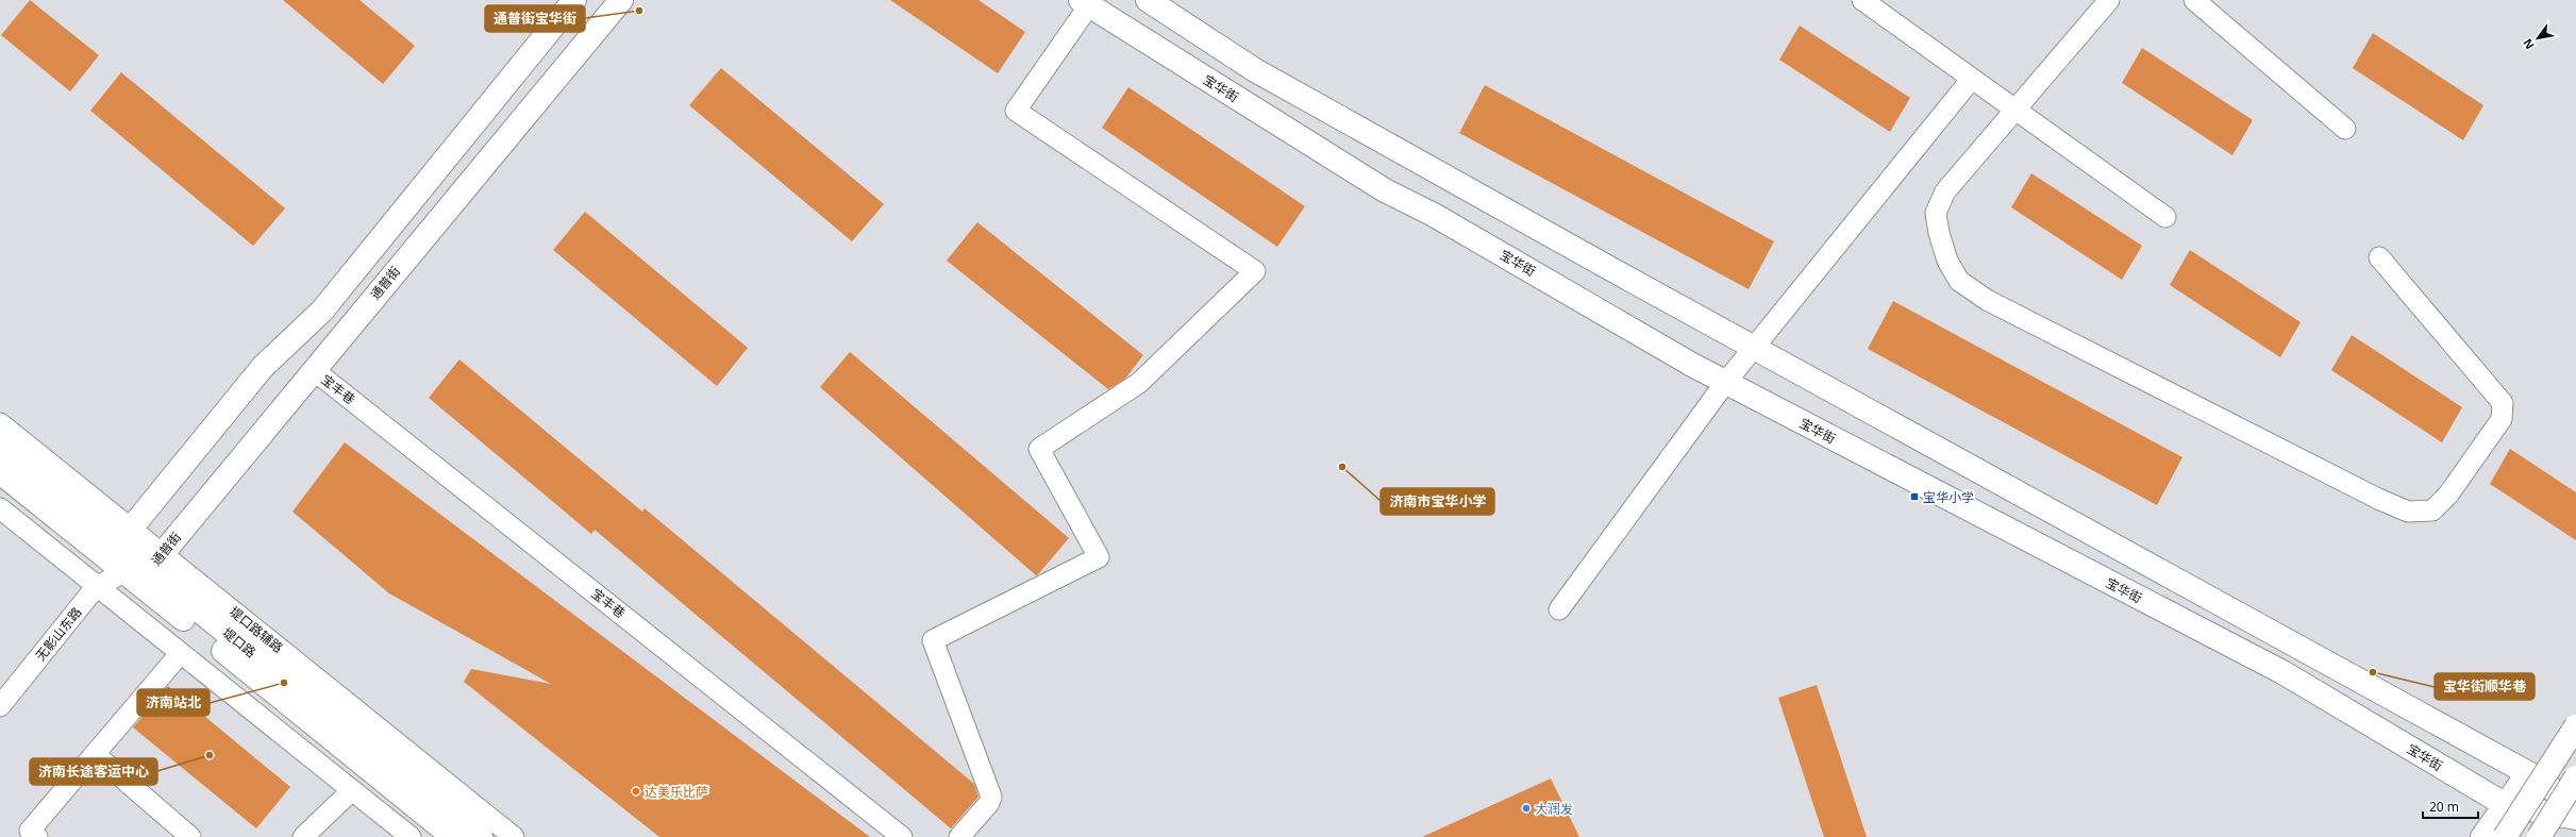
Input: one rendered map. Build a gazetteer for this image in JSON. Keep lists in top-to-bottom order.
{
  "streets": {
    "main road": ["宝华街", "通普街", "堤口路"],
    "street": ["宝丰巷", "堤口路辅路", "无影山东路"]
  },
  "crossings": [
    ["通普街", "宝丰巷"],
    ["通普街", "堤口路辅路"],
    ["通普街", "无影山东路"],
    ["通普街", "堤口路"],
    ["堤口路辅路", "堤口路"],
    ["无影山东路", "堤口路"]
  ],
  "places": {
    "other": [
      "通普街宝华街",
      "济南市宝华小学",
      "宝华街顺华巷",
      "济南站北",
      "济南长途客运中心",
      "达美乐比萨",
      "大润发"
    ],
    "transit": ["宝华小学"]
  },
  "scale_bar": "20 m",
  "north": "bottom left"
}
